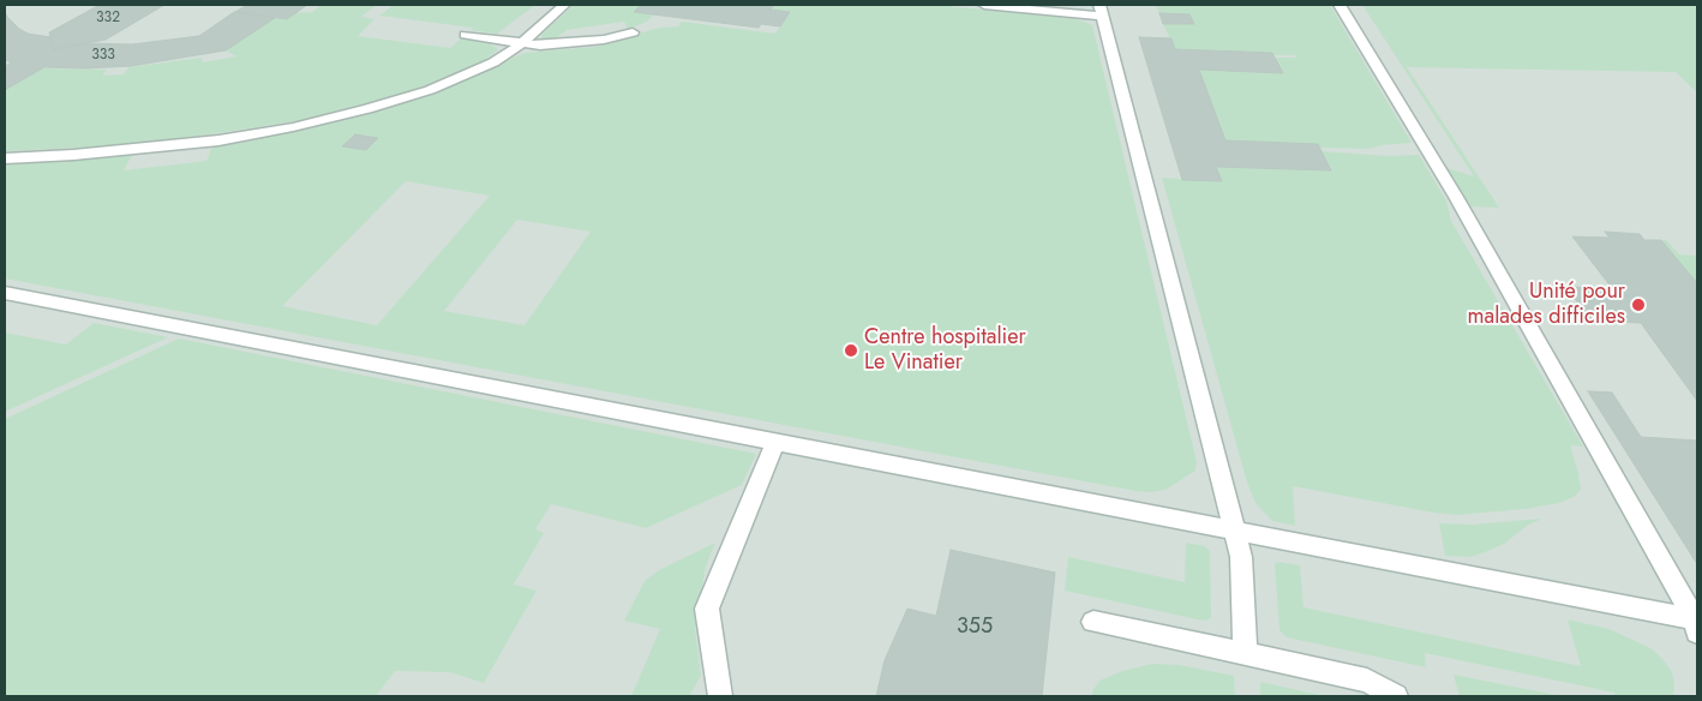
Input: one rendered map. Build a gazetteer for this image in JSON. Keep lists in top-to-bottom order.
{
  "places": ["Unité pour malades difficiles", "Centre hospitalier Le Vinatier"],
  "house_numbers": ["332", "333", "355"]
}
